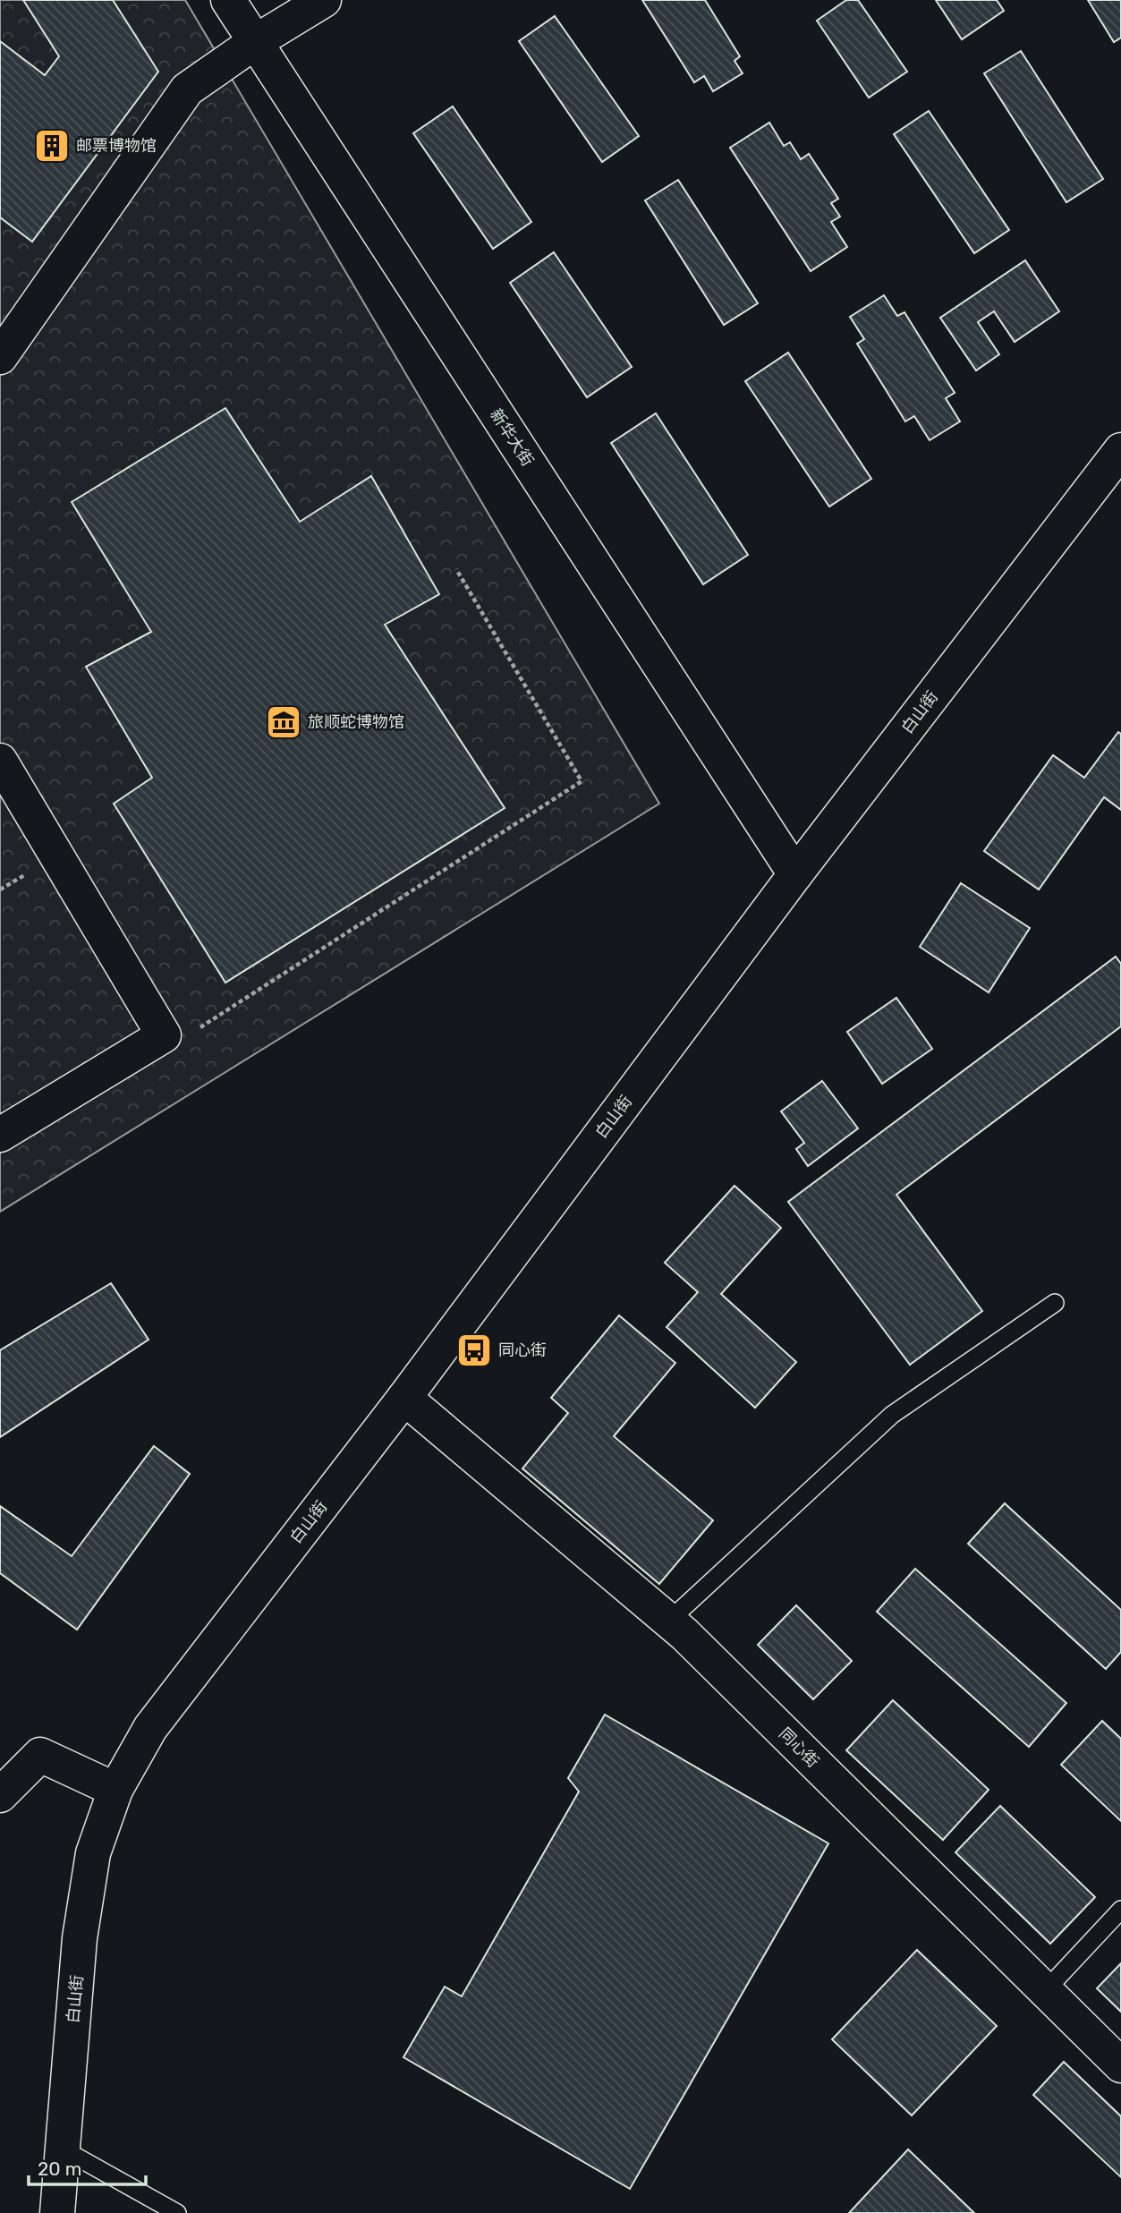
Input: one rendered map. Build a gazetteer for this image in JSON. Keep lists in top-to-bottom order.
{
  "streets": {
    "street": ["新华大街", "白山街", "同心街"]
  },
  "crossings": [
    ["新华大街", "白山街"],
    ["白山街", "同心街"]
  ],
  "places": {
    "building": ["邮票博物馆"],
    "museum": ["旅顺蛇博物馆"],
    "bus stop": ["同心街"]
  },
  "scale_bar": "20 m"
}
